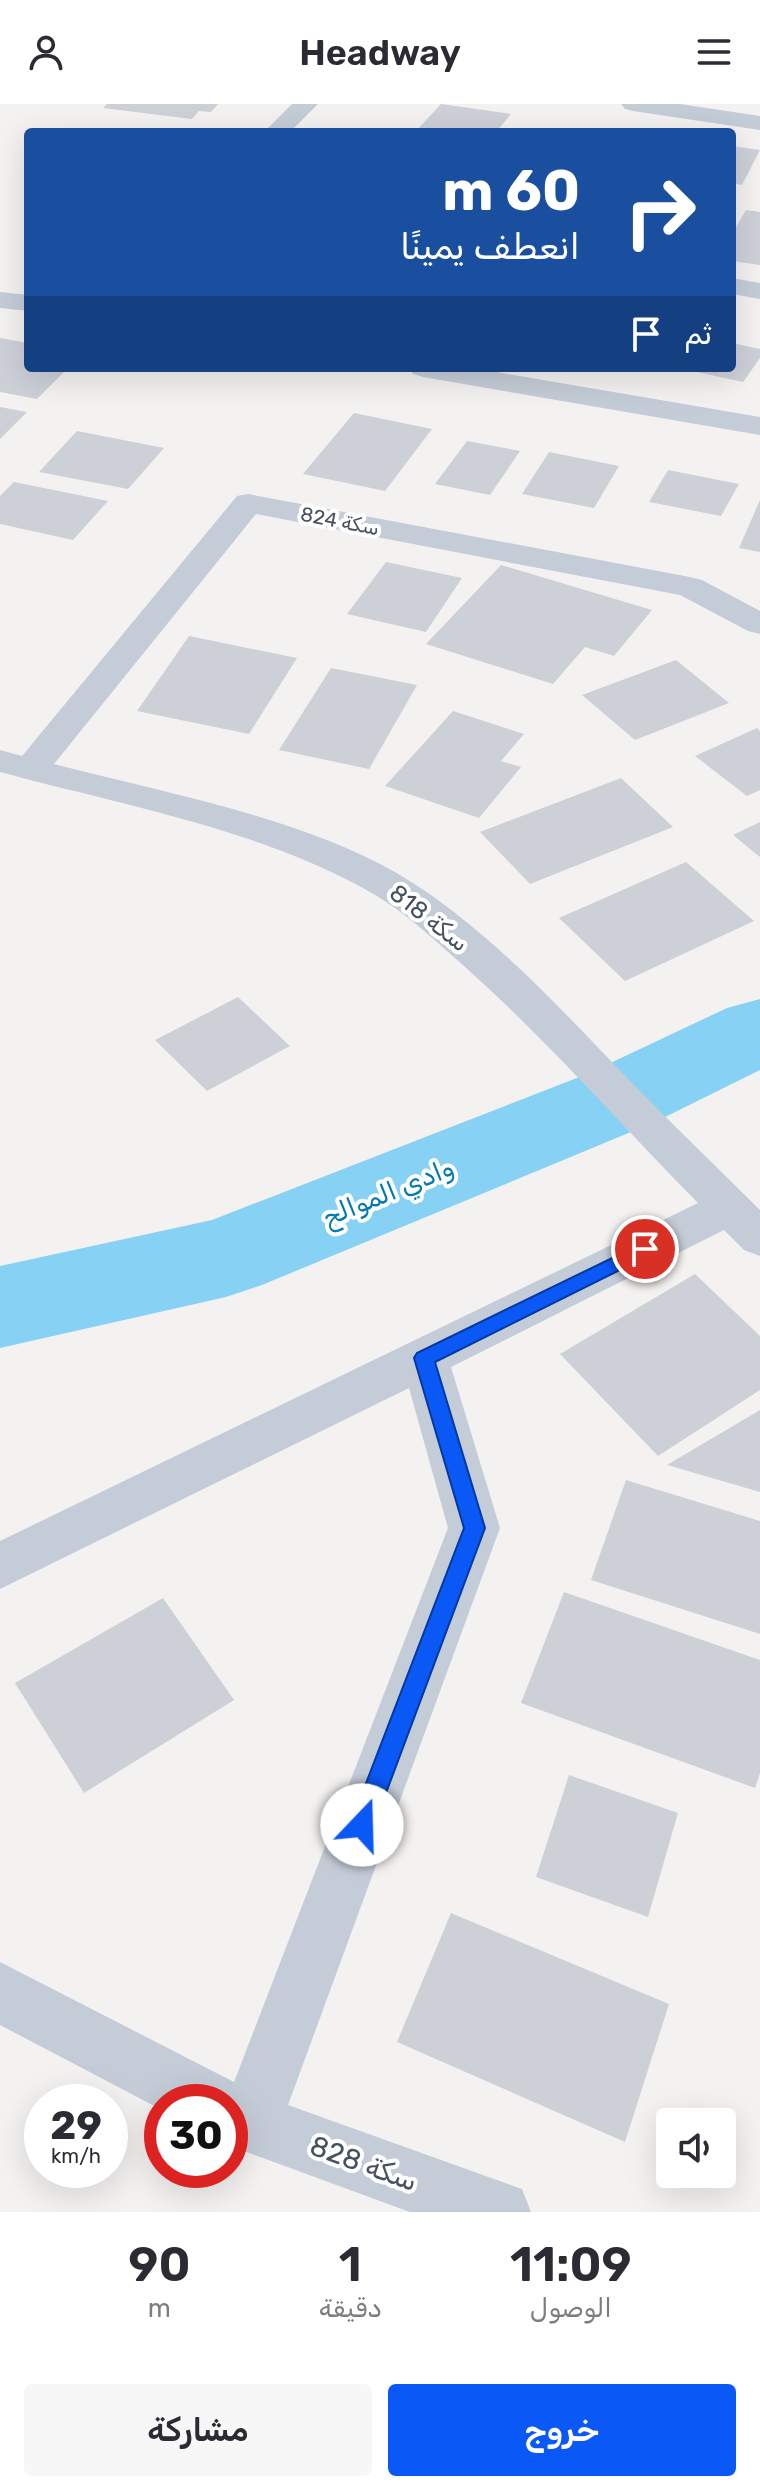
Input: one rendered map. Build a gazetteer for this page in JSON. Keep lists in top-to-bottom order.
{
  "streets": {
    "street": ["سكة 824", "سكة 818", "سكة 828"]
  },
  "crossings": [
    ["سكة 824", "سكة 818"]
  ],
  "water": ["وادي الموالح"],
  "page": {
    "header": "Headway",
    "turn": ["60 m", "انعطف يمينًا"],
    "then": "ثم",
    "speed": "29 km/h",
    "limit": "30",
    "eta": [
      "11:09",
      "الوصول",
      "1",
      "دقيقة",
      "90",
      "m"
    ],
    "buttons": ["خروج", "مشاركة"]
  }
}
